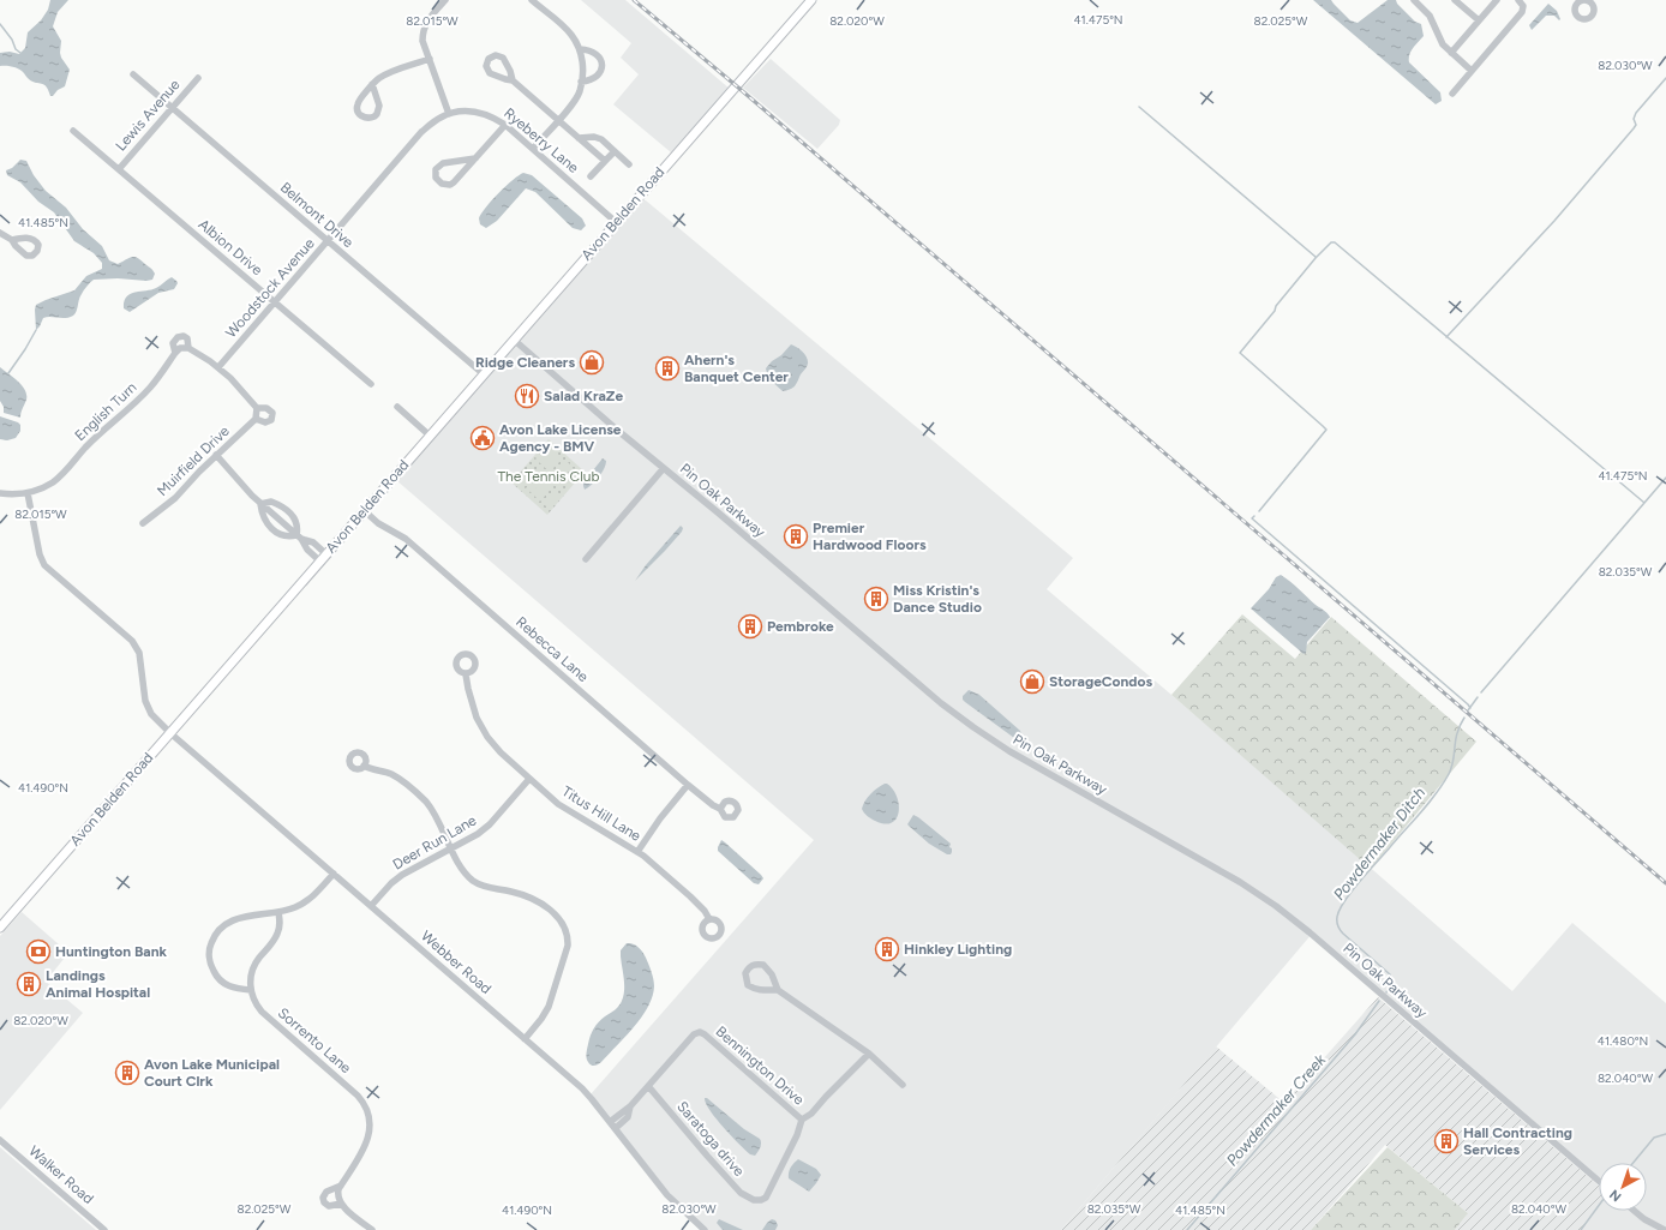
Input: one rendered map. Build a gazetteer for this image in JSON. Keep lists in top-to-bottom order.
{
  "streets": {
    "main road": ["Avon Belden Road"],
    "street": [
      "Lewis Avenue",
      "Ryeberry Lane",
      "Belmont Drive",
      "Albion Drive",
      "Woodstock Avenue",
      "English Turn",
      "Muirfield Drive",
      "Pin Oak Parkway",
      "Rebecca Lane",
      "Titus Hill Lane",
      "Deer Run Lane",
      "Webber Road",
      "Sorrento Lane",
      "Bennington Drive",
      "Saratoga drive",
      "Walker Road"
    ]
  },
  "crossings": [
    ["Lewis Avenue", "Belmont Drive"],
    ["Lewis Avenue", "Albion Drive"],
    ["Ryeberry Lane", "Avon Belden Road"],
    ["Ryeberry Lane", "Woodstock Avenue"],
    ["Avon Belden Road", "Belmont Drive"],
    ["Avon Belden Road", "Pin Oak Parkway"],
    ["Avon Belden Road", "Rebecca Lane"],
    ["Avon Belden Road", "Webber Road"],
    ["Belmont Drive", "Woodstock Avenue"],
    ["Albion Drive", "Woodstock Avenue"],
    ["Woodstock Avenue", "Muirfield Drive"],
    ["English Turn", "Webber Road"],
    ["Titus Hill Lane", "Deer Run Lane"],
    ["Deer Run Lane", "Webber Road"],
    ["Bennington Drive", "Saratoga drive"]
  ],
  "water": ["Powdermaker Ditch", "Powdermaker Creek"],
  "parks": ["The Tennis Club"],
  "places": {
    "shop": ["Ridge Cleaners", "StorageCondos"],
    "building": [
      "Ahern's Banquet Center",
      "Premier Hardwood Floors",
      "Miss Kristin's Dance Studio",
      "Pembroke",
      "Hinkley Lighting",
      "Landings Animal Hospital",
      "Avon Lake Municipal Court Clrk",
      "Hall Contracting Services"
    ],
    "restaurant": ["Salad KraZe"],
    "public building": ["Avon Lake License Agency - BMV"],
    "bank": ["Huntington Bank"]
  },
  "north": "bottom left",
  "coordinates": [
    "41.475°N",
    "82.015°W",
    "82.020°W",
    "82.025°W",
    "82.030°W",
    "41.485°N",
    "82.035°W",
    "41.490°N",
    "41.480°N",
    "82.040°W"
  ]
}
